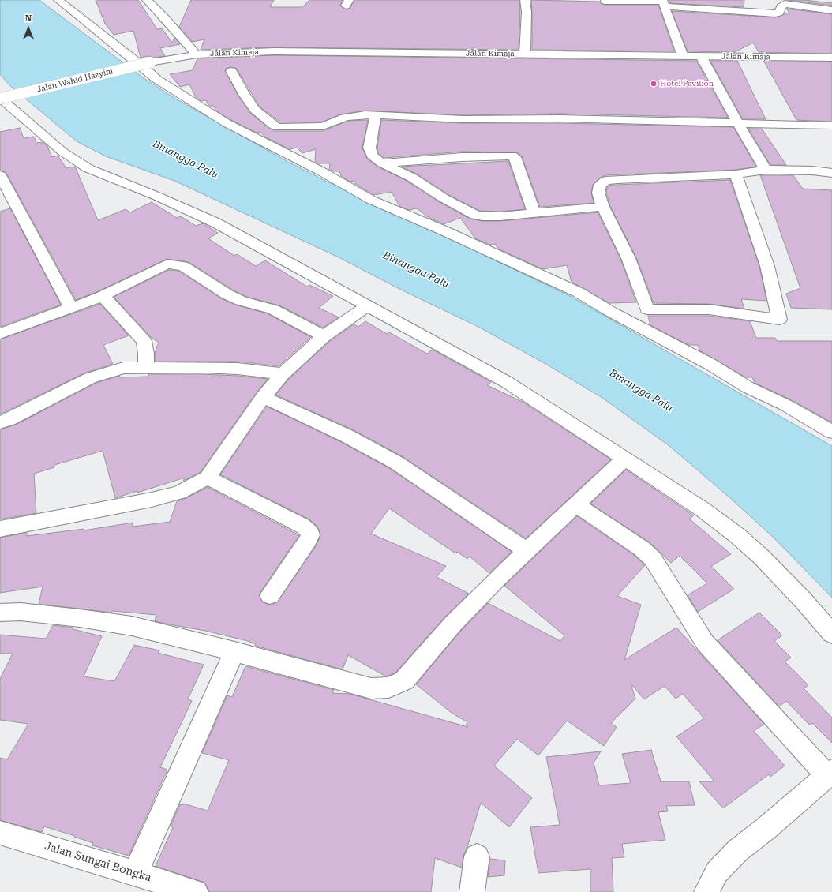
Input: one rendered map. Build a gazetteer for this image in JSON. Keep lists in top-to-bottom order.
{
  "streets": {
    "street": ["Jalan Kimaja", "Jalan Wahid Hazyim", "Jalan Sungai Bongka"]
  },
  "crossings": [
    ["Jalan Kimaja", "Jalan Wahid Hazyim"]
  ],
  "water": ["Binangga Palu"],
  "places": ["Hotel Pavilion"],
  "north": "top"
}
